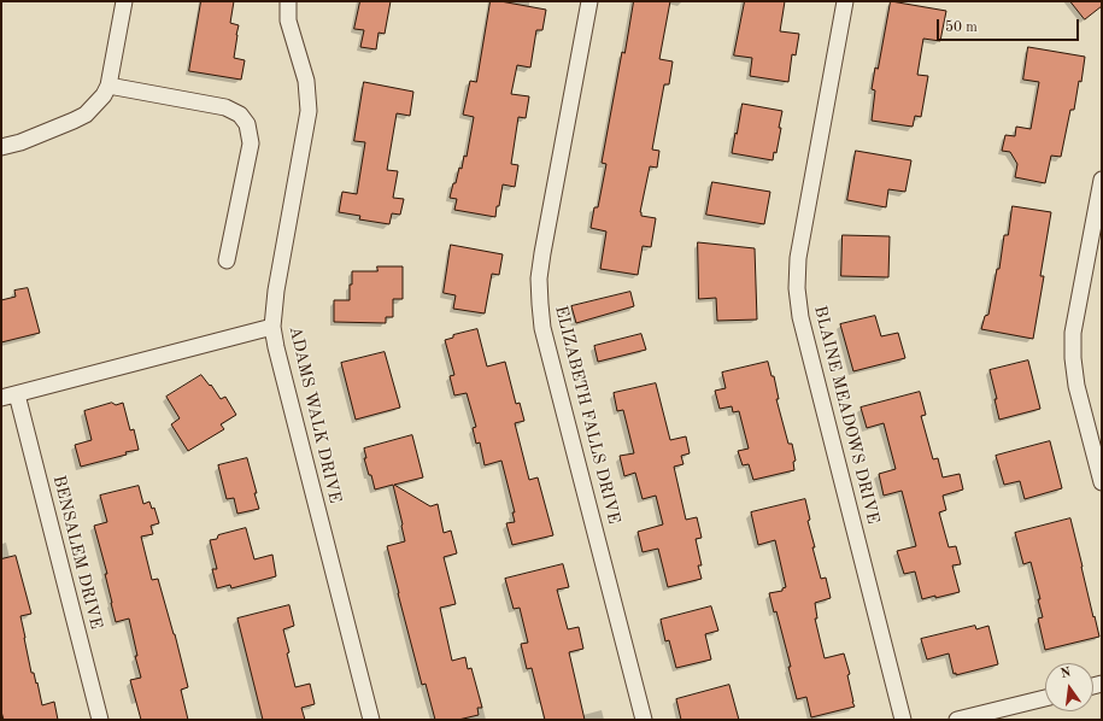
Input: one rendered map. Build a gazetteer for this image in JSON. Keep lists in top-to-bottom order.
{
  "streets": {
    "street": [
      "ADAMS WALK DRIVE",
      "ELIZABETH FALLS DRIVE",
      "BLAINE MEADOWS DRIVE",
      "BENSALEM DRIVE"
    ]
  },
  "scale_bar": "50 m",
  "north": "top"
}
